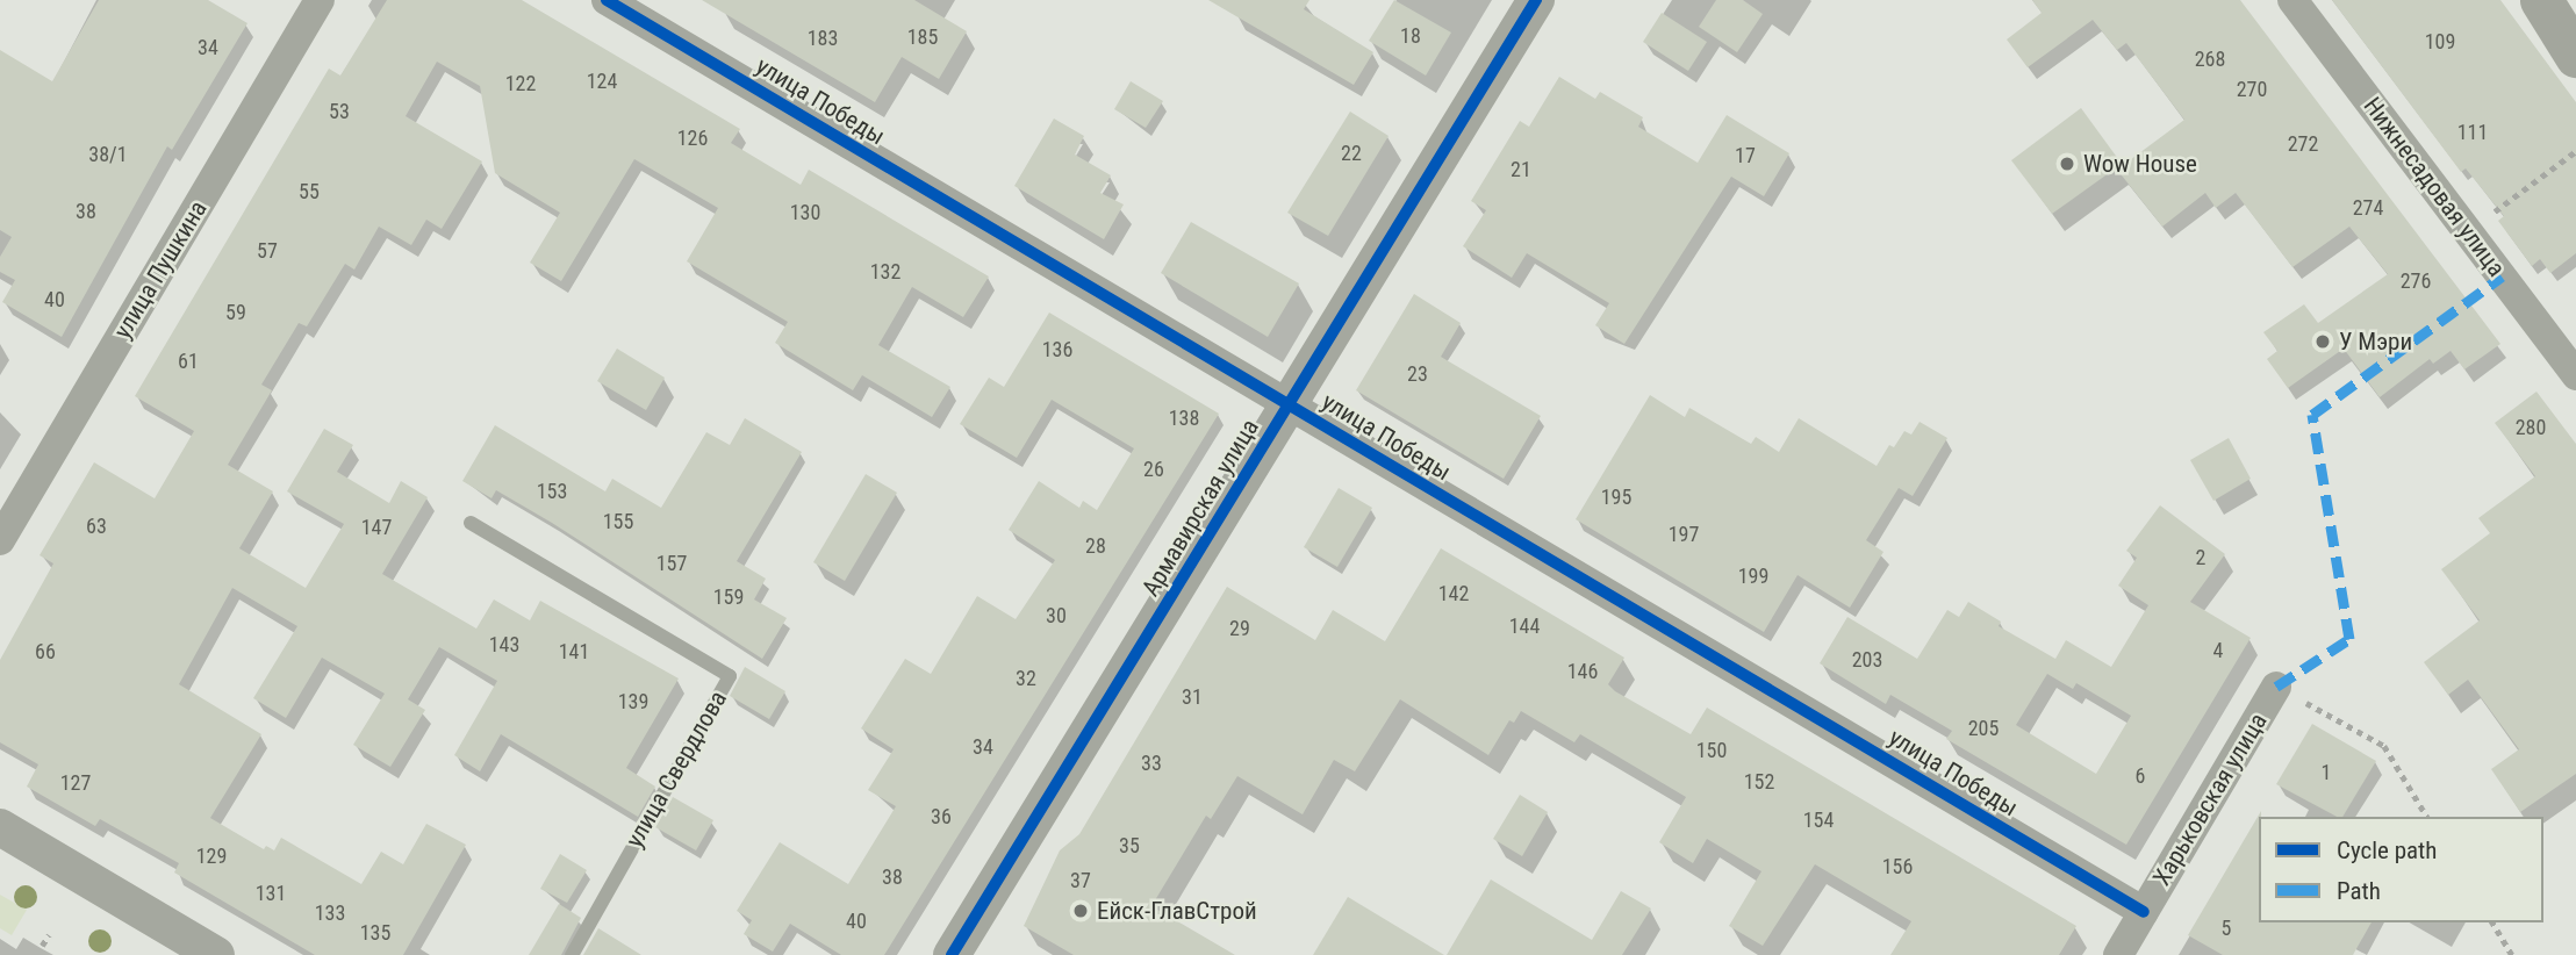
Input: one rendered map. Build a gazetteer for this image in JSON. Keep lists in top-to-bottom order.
{
  "streets": {
    "street": [
      "улица Победы",
      "Нижнесадовая улица",
      "улица Пушкина",
      "Армавирская улица",
      "Харьковская улица"
    ],
    "lane": ["улица Свердлова"]
  },
  "crossings": [
    ["улица Победы", "Армавирская улица"],
    ["улица Победы", "Харьковская улица"]
  ],
  "places": ["Wow House", "У Мэри", "Ейск-ГлавСтрой"],
  "house_numbers": [
    "18",
    "185",
    "183",
    "109",
    "34",
    "268",
    "124",
    "122",
    "270",
    "53",
    "111",
    "126",
    "272",
    "22",
    "38/1",
    "17",
    "21",
    "55",
    "274",
    "38",
    "130",
    "57",
    "132",
    "276",
    "40",
    "59",
    "136",
    "61",
    "23",
    "138",
    "280",
    "26",
    "153",
    "195",
    "155",
    "63",
    "147",
    "197",
    "28",
    "2",
    "157",
    "199",
    "142",
    "159",
    "30",
    "144",
    "29",
    "143",
    "4",
    "66",
    "141",
    "203",
    "146",
    "32",
    "31",
    "139",
    "205",
    "34",
    "150",
    "33",
    "1",
    "6",
    "152",
    "127",
    "36",
    "154",
    "35",
    "129",
    "156",
    "38",
    "37",
    "131",
    "133",
    "40",
    "5",
    "135"
  ],
  "legend": ["Cycle path", "Path"]
}
